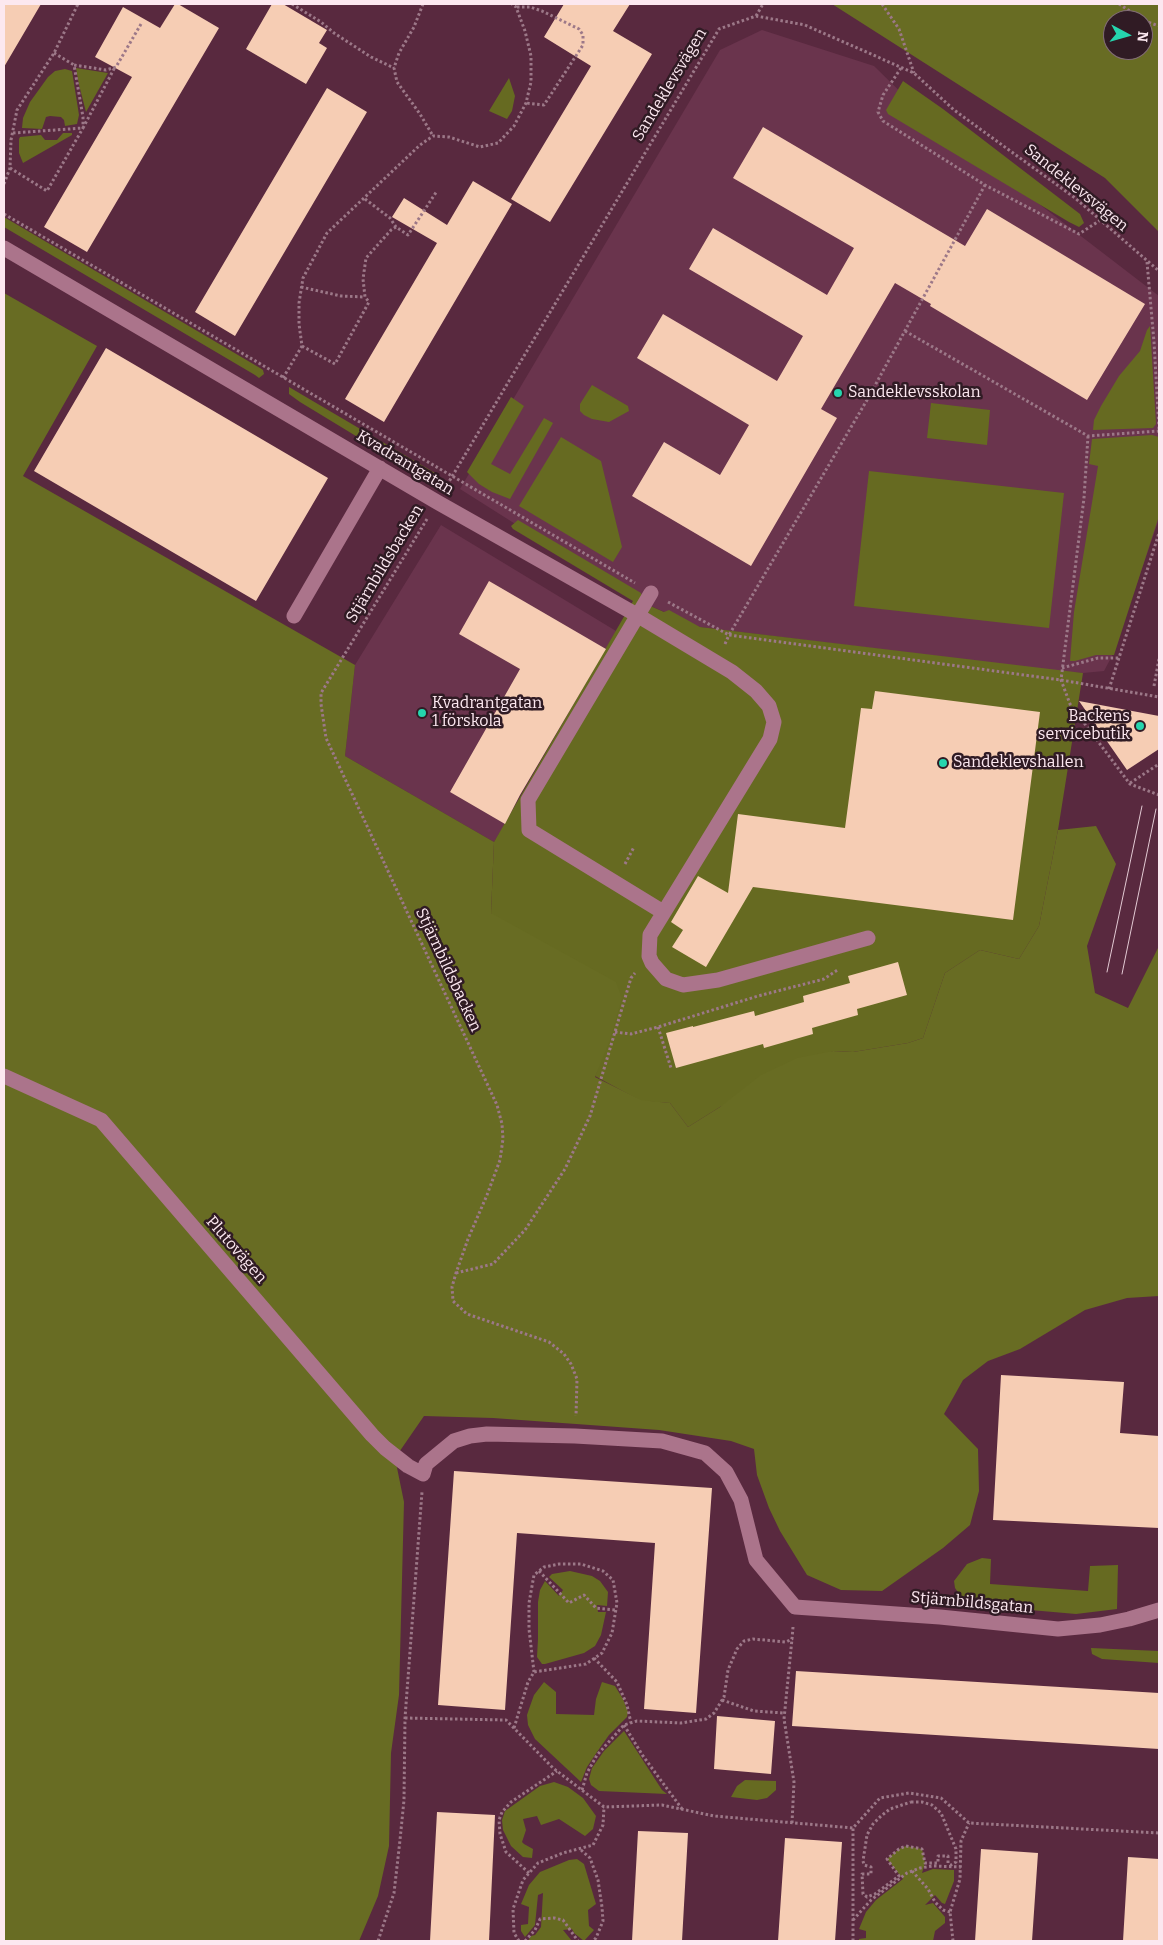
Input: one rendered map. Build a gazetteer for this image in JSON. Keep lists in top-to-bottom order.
{
  "streets": {
    "street": ["Kvadrantgatan", "Plutovägen", "Stjärnbildsgatan"],
    "path": ["Sandeklevsvägen", "Stjärnbildsbacken"]
  },
  "crossings": [
    ["Sandeklevsvägen", "Stjärnbildsbacken"],
    ["Kvadrantgatan", "Stjärnbildsbacken"]
  ],
  "places": [
    "Sandeklevsskolan",
    "Kvadrantgatan 1 förskola",
    "Backens servicebutik",
    "Sandeklevshallen"
  ],
  "north": "right"
}
